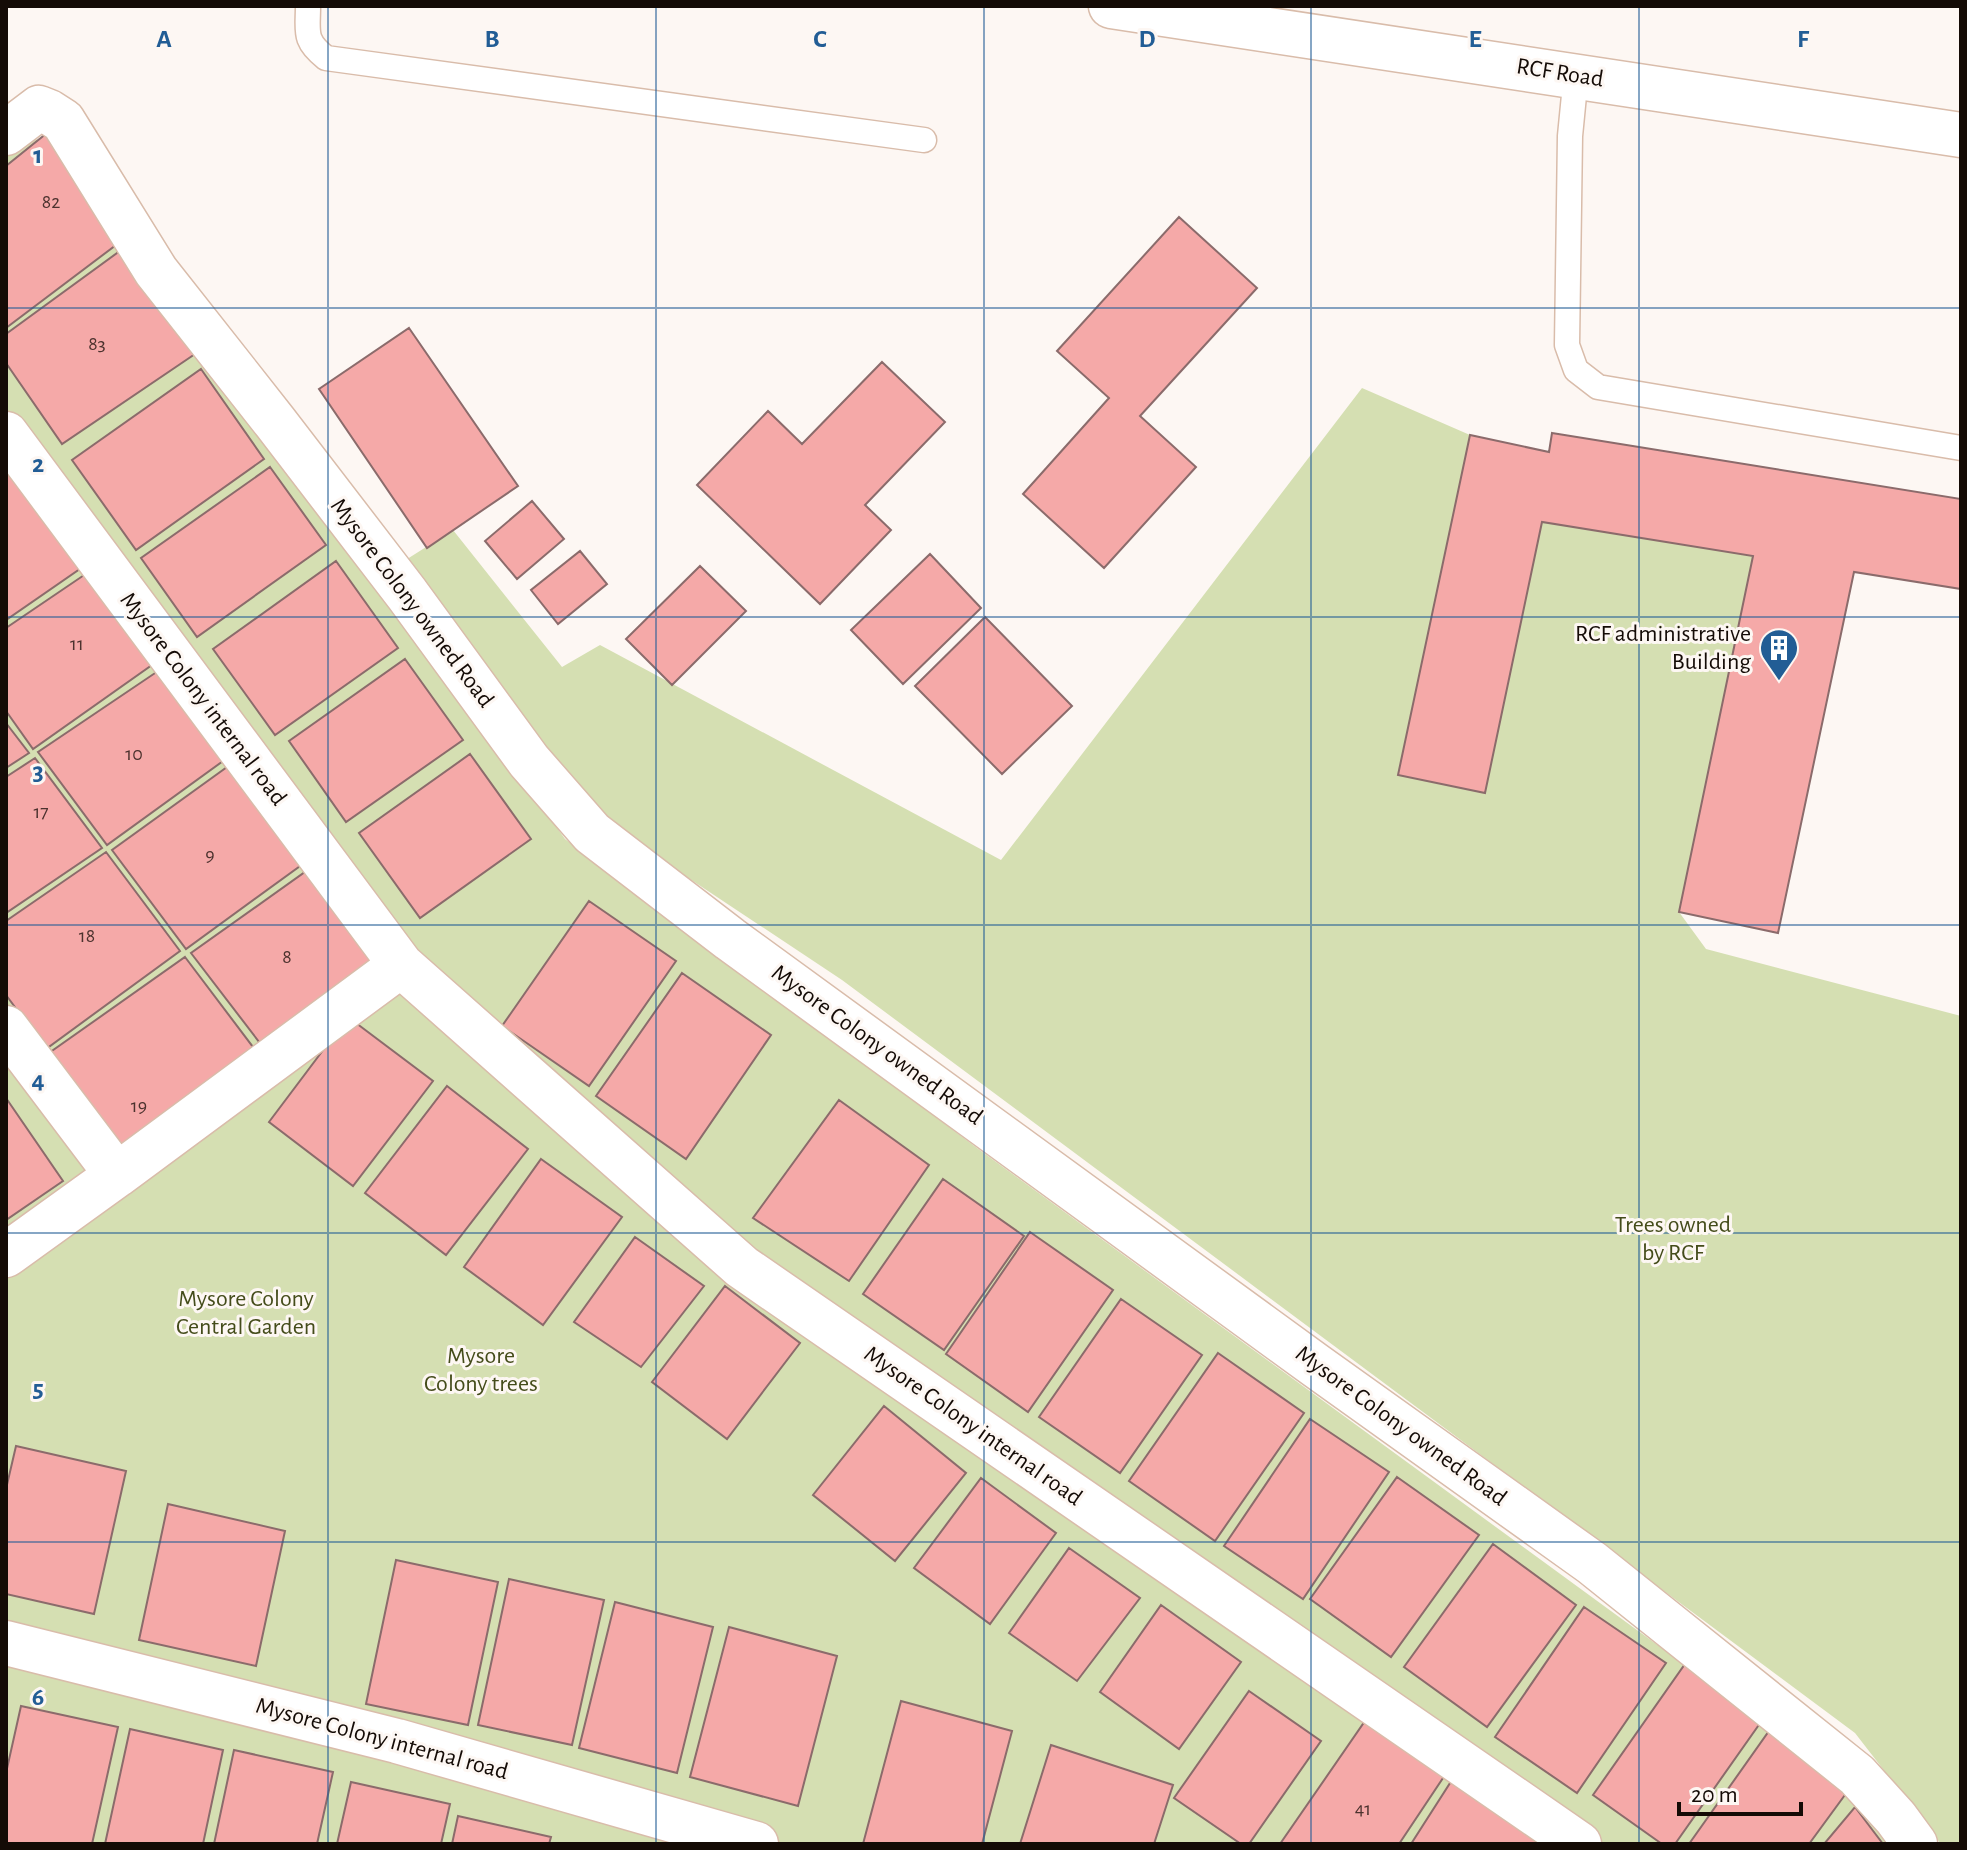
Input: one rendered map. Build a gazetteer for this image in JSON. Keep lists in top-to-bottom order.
{
  "streets": {
    "street": ["RCF Road", "Mysore Colony owned Road", "Mysore Colony internal road"]
  },
  "parks": ["Trees owned by RCF", "Mysore Colony Central Garden", "Mysore Colony trees"],
  "places": {
    "building": ["RCF administrative Building"]
  },
  "house_numbers": [
    "82",
    "83",
    "11",
    "10",
    "17",
    "9",
    "18",
    "8",
    "19",
    "41"
  ],
  "scale_bar": "20 m",
  "grid": {
    "columns": [
      "A",
      "B",
      "C",
      "D",
      "E",
      "F"
    ],
    "rows": [
      "1",
      "2",
      "3",
      "4",
      "5",
      "6"
    ]
  }
}
